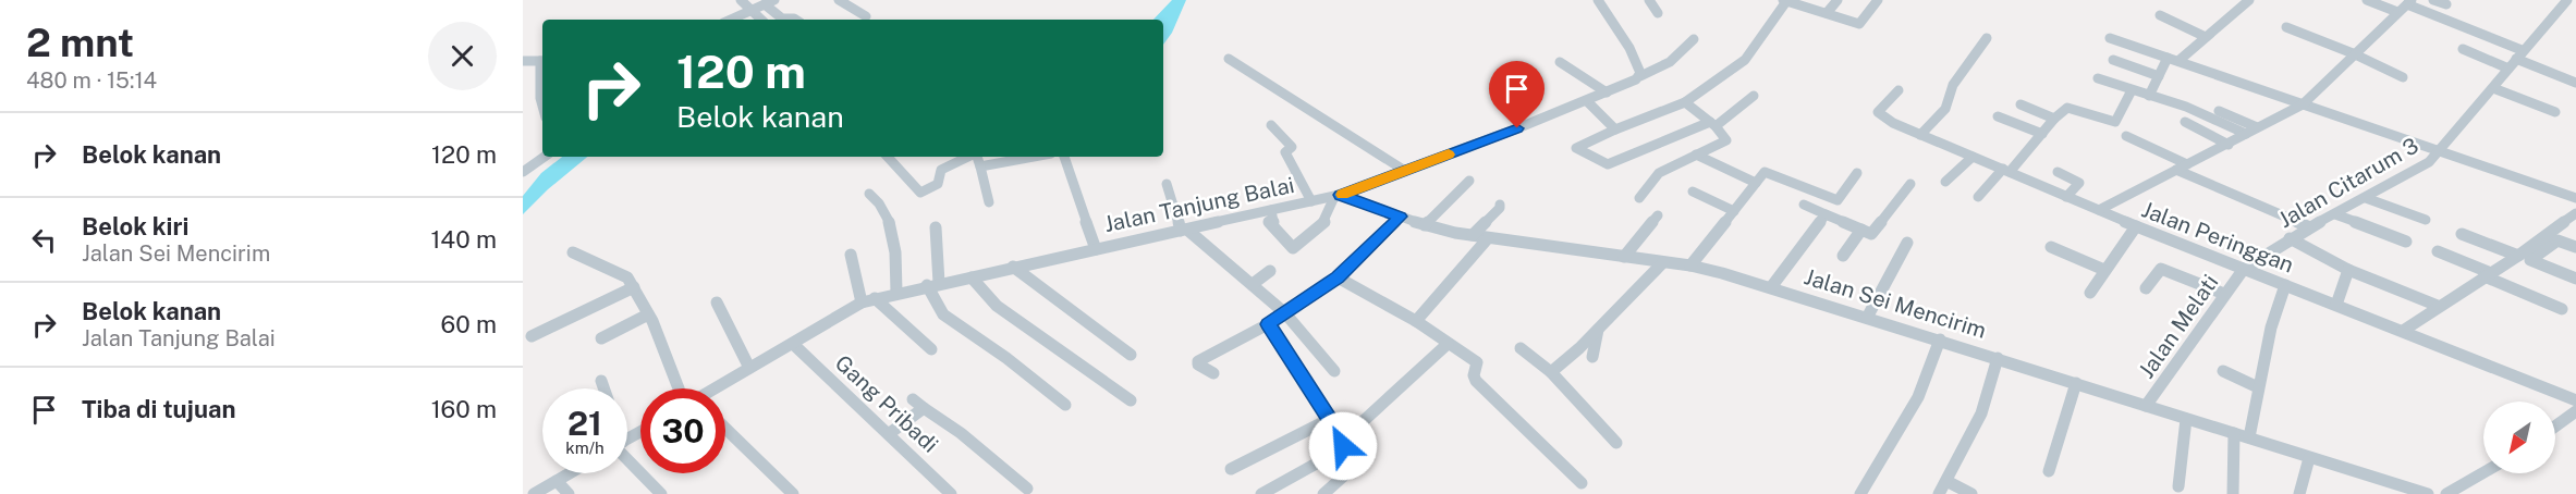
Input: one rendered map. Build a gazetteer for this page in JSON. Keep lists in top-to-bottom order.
{
  "streets": {
    "street": [
      "Jalan Citarum 3",
      "Jalan Tanjung Balai",
      "Jalan Peringgan",
      "Jalan Sei Mencirim",
      "Jalan Melati",
      "Gang Pribadi"
    ]
  },
  "crossings": [
    ["Jalan Citarum 3", "Jalan Peringgan"],
    ["Jalan Citarum 3", "Jalan Melati"],
    ["Jalan Tanjung Balai", "Jalan Sei Mencirim"],
    ["Jalan Tanjung Balai", "Gang Pribadi"],
    ["Jalan Peringgan", "Jalan Melati"],
    ["Jalan Sei Mencirim", "Jalan Melati"]
  ],
  "north": "bottom left",
  "page": {
    "heading": ["2 mnt", "480 m · 15:14"],
    "turn": ["120 m", "Belok kanan"],
    "list": [
      {
        "name": "Belok kanan",
        "value": "120 m"
      },
      {
        "name": "Belok kiri",
        "note": "Jalan Sei Mencirim",
        "value": "140 m"
      },
      {
        "name": "Belok kanan",
        "note": "Jalan Tanjung Balai",
        "value": "60 m"
      },
      {
        "name": "Tiba di tujuan",
        "value": "160 m"
      }
    ],
    "speed": "21 km/h",
    "limit": "30"
  }
}
